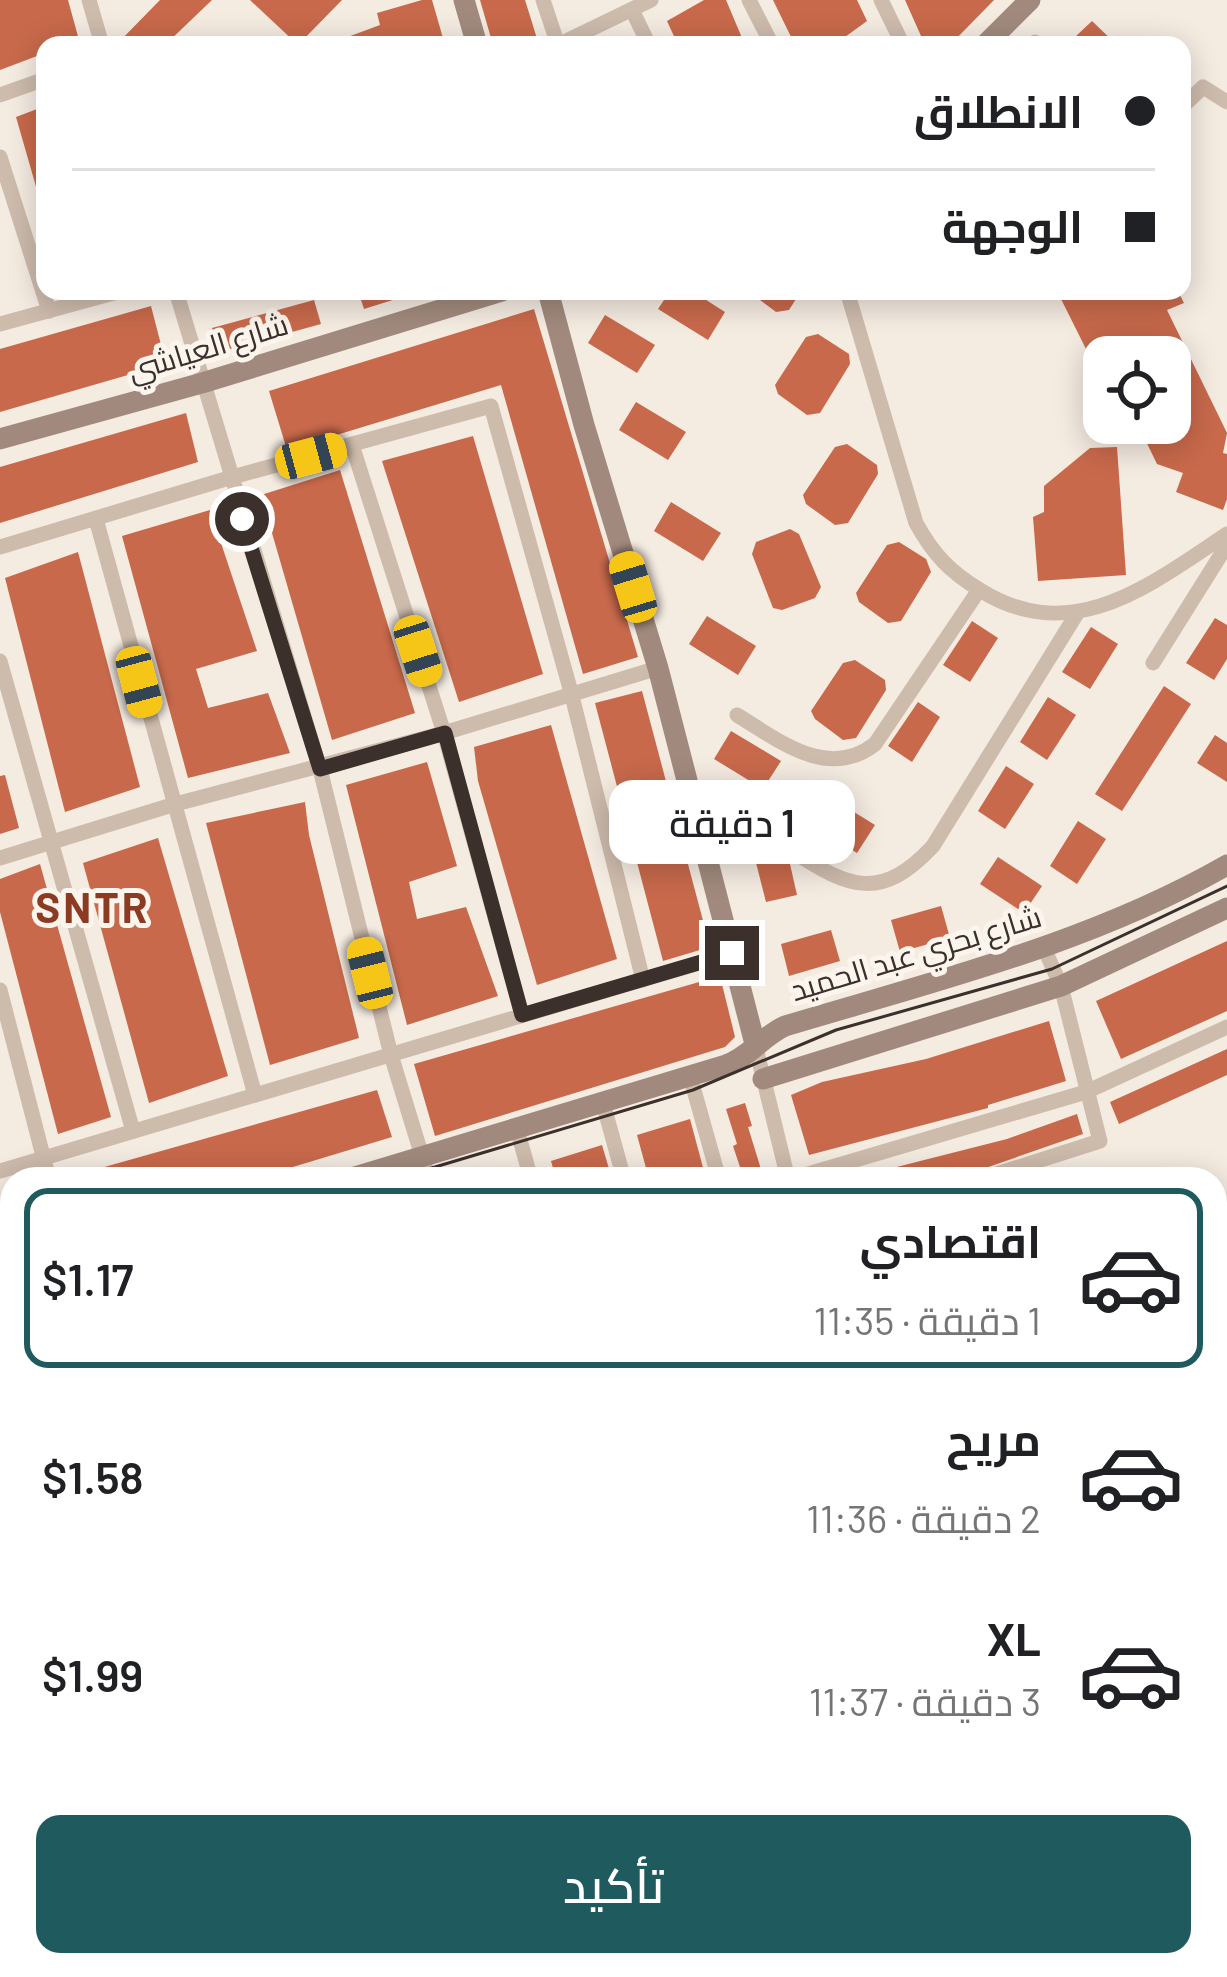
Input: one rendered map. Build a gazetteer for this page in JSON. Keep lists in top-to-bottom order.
{
  "streets": {
    "street": ["شارع العياشي", "شارع بحري عبد الحميد"]
  },
  "districts": ["SNTR"],
  "page": {
    "banner": ["الانطلاق", "الوجهة"],
    "bubble": "1 دقيقة",
    "list": [
      {
        "name": "اقتصادي",
        "note": "1 دقيقة · 11:35",
        "value": "$1.17"
      },
      {
        "name": "مريح",
        "note": "2 دقيقة · 11:36",
        "value": "$1.58"
      },
      {
        "name": "XL",
        "note": "3 دقيقة · 11:37",
        "value": "$1.99"
      }
    ],
    "buttons": "تأكيد"
  }
}
